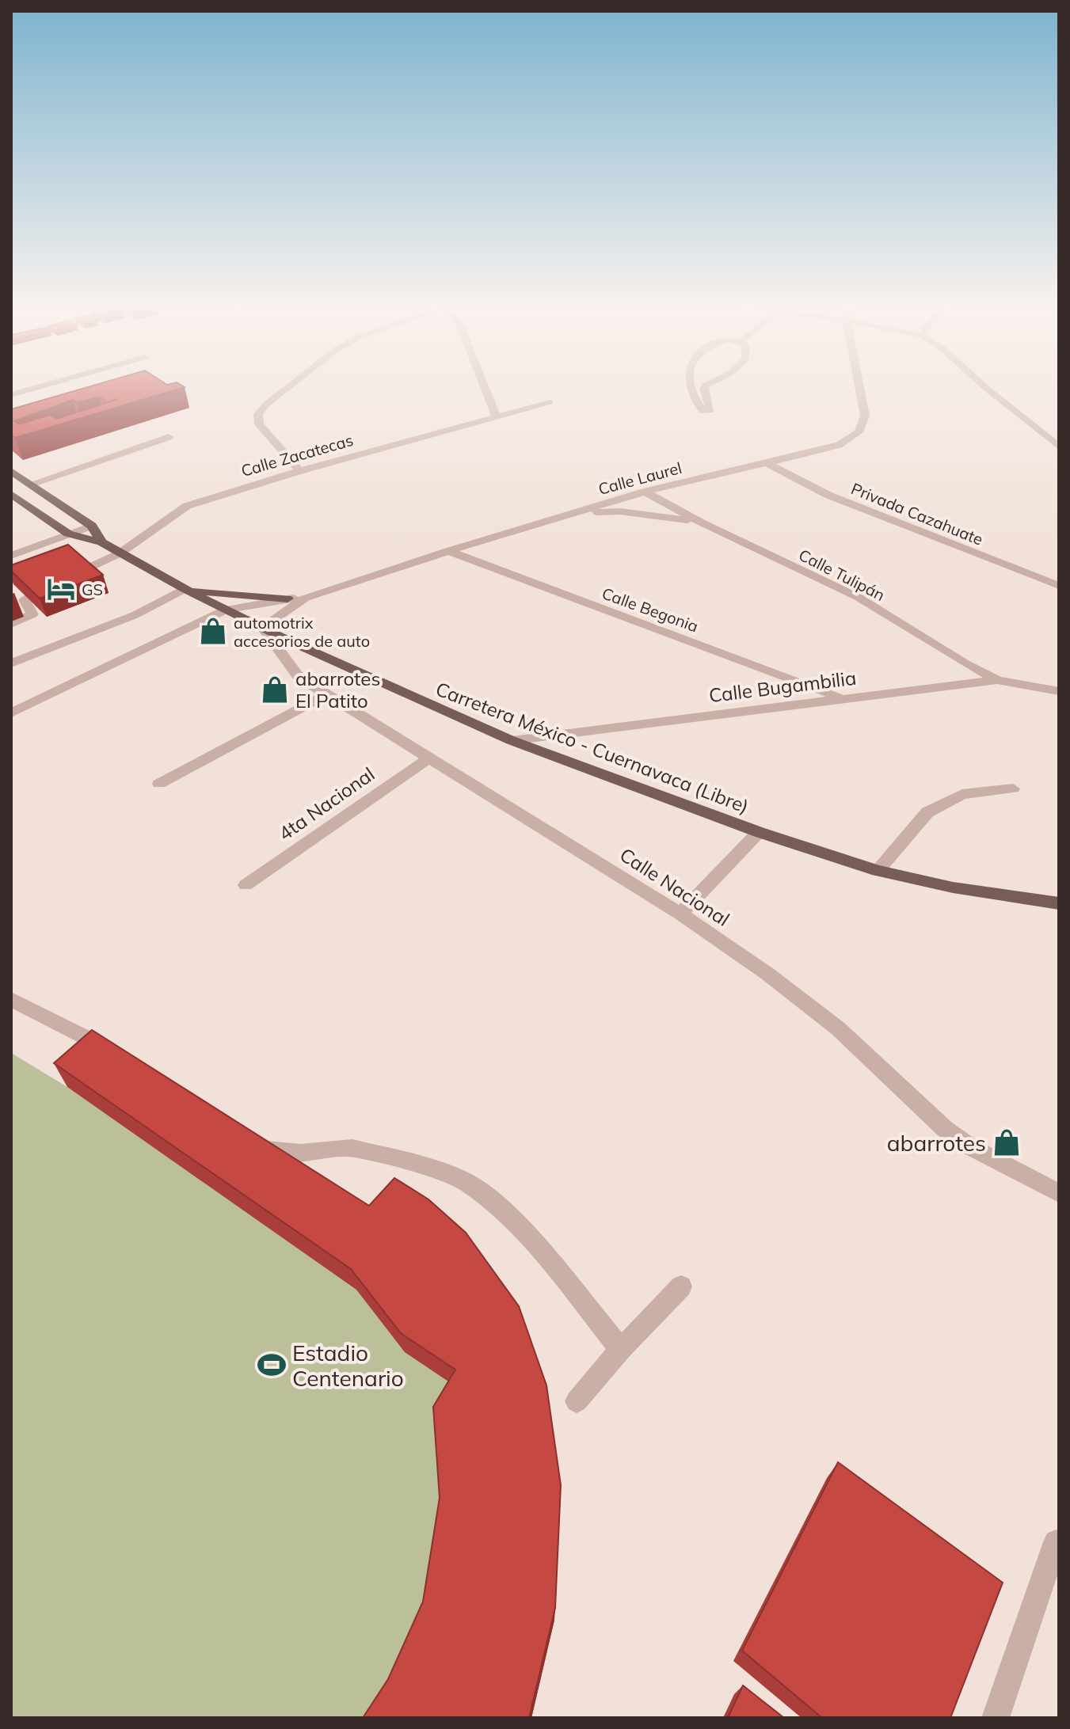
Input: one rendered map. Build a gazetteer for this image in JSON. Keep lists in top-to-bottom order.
{
  "streets": {
    "main road": ["Carretera México - Cuernavaca (Libre)"],
    "street": [
      "Calle Zacatecas",
      "Calle Laurel",
      "Privada Cazahuate",
      "Calle Tulipán",
      "Calle Begonia",
      "Calle Bugambilia",
      "4ta Nacional",
      "Calle Nacional"
    ]
  },
  "crossings": [
    ["Calle Zacatecas", "Carretera México - Cuernavaca (Libre)"],
    ["Calle Laurel", "Privada Cazahuate"],
    ["Calle Laurel", "Calle Tulipán"],
    ["Calle Laurel", "Calle Begonia"],
    ["Calle Laurel", "Carretera México - Cuernavaca (Libre)"],
    ["Calle Laurel", "Calle Nacional"],
    ["Calle Tulipán", "Calle Bugambilia"],
    ["Calle Begonia", "Calle Bugambilia"],
    ["Calle Bugambilia", "Carretera México - Cuernavaca (Libre)"],
    ["Carretera México - Cuernavaca (Libre)", "Calle Nacional"],
    ["4ta Nacional", "Calle Nacional"]
  ],
  "places": {
    "hotel": ["GS"],
    "shop": ["automotrix accesorios de auto", "abarrotes El Patito", "abarrotes"],
    "sports": ["Estadio Centenario"]
  }
}
